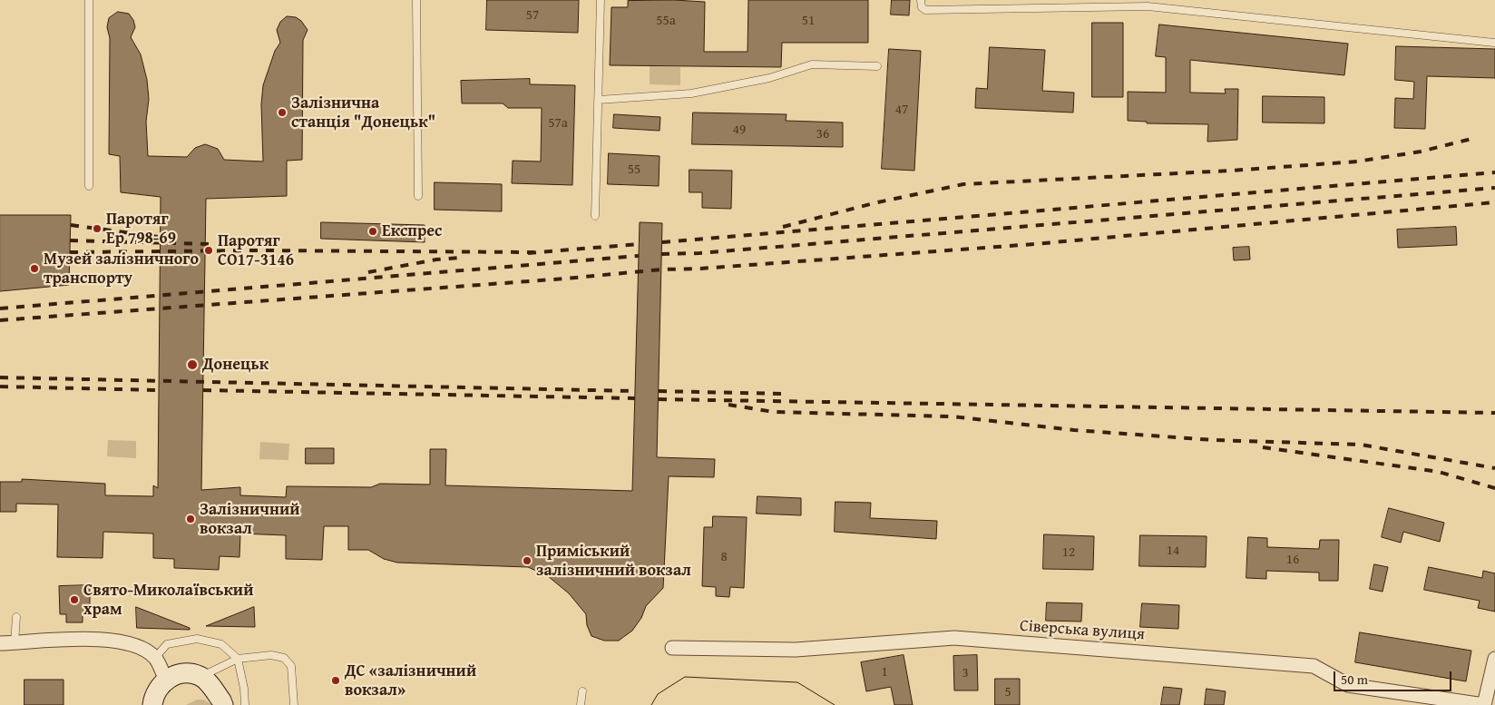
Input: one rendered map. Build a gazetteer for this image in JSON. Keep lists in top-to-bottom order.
{
  "streets": {
    "street": ["Сіверська вулиця"]
  },
  "places": [
    "Залізнична станція \"Донецьк\"",
    "Паротяг Ер 798-69",
    "Експрес",
    "Паротяг СО17-3146",
    "Музей залізничного транспорту",
    "Донецьк",
    "Залізничний вокзал",
    "Приміський залізничний вокзал",
    "Свято-Миколаївський храм",
    "ДС «залізничний вокзал»"
  ],
  "house_numbers": [
    "57",
    "55а",
    "51",
    "47",
    "57а",
    "49",
    "36",
    "55",
    "14",
    "12",
    "8",
    "16",
    "1",
    "3",
    "5"
  ],
  "scale_bar": "50 m"
}
